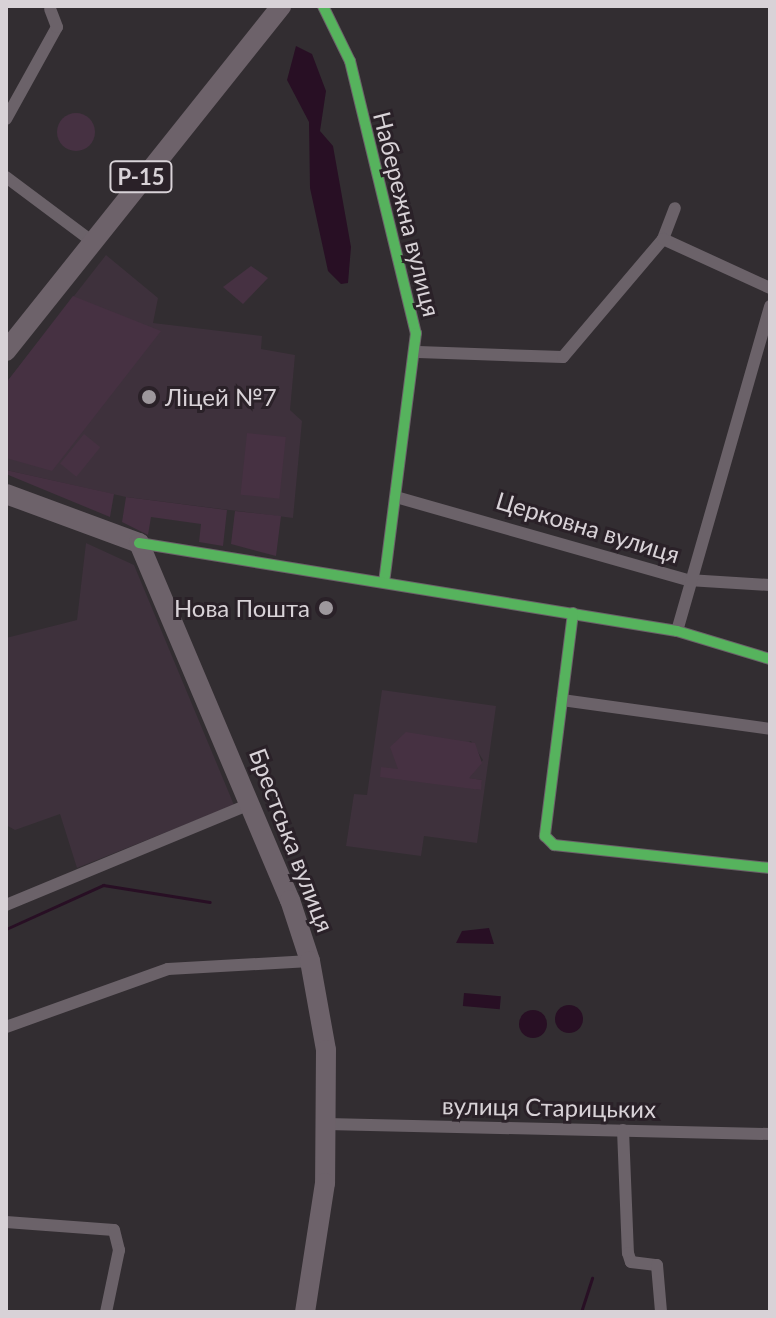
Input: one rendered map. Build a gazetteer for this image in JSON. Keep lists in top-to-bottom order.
{
  "streets": {
    "main road": ["Р-15", "Брестська вулиця"],
    "street": ["Набережна вулиця", "Церковна вулиця", "вулиця Старицьких"]
  },
  "crossings": [
    ["Набережна вулиця", "Церковна вулиця"],
    ["Брестська вулиця", "вулиця Старицьких"]
  ],
  "places": ["Ліцей №7", "Нова Пошта"]
}
